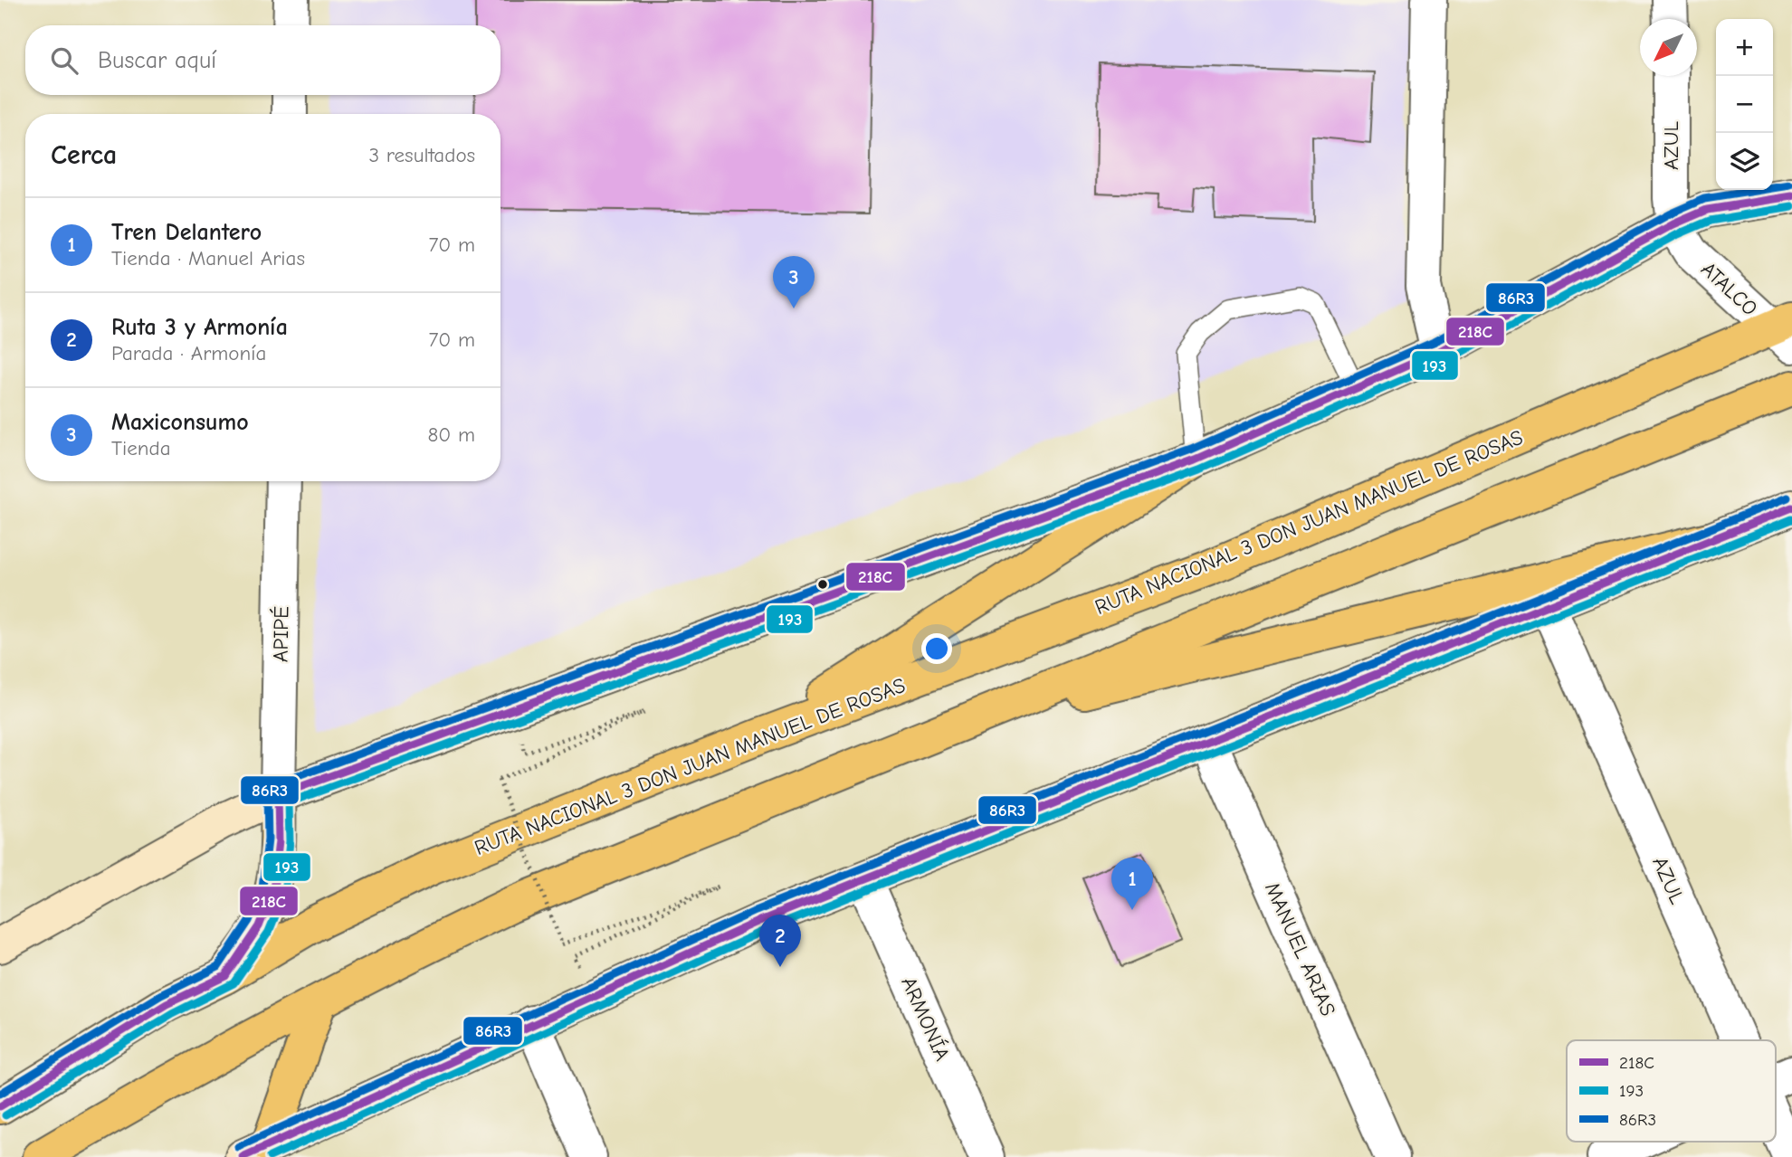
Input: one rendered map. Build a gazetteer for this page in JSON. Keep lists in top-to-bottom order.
{
  "streets": {
    "highway": ["RUTA NACIONAL 3 DON JUAN MANUEL DE ROSAS"],
    "street": [
      "AZUL",
      "ATALCO",
      "APIPÉ",
      "MANUEL ARIAS",
      "ARMONÍA"
    ]
  },
  "crossings": [
    ["AZUL", "ATALCO"],
    ["ATALCO", "RUTA NACIONAL 3 DON JUAN MANUEL DE ROSAS"]
  ],
  "lines": ["transit line 86R3", "transit line 218C", "transit line 193"],
  "legend": ["218C", "193", "86R3"],
  "north": "bottom left",
  "page": {
    "map_buttons": ["+", "−"],
    "search": "Buscar aquí",
    "heading": ["Cerca", "3 resultados"],
    "list": [
      {
        "mark": "1",
        "name": "Tren Delantero",
        "note": "Tienda · Manuel Arias",
        "value": "70 m"
      },
      {
        "mark": "2",
        "name": "Ruta 3 y Armonía",
        "note": "Parada · Armonía",
        "value": "70 m"
      },
      {
        "mark": "3",
        "name": "Maxiconsumo",
        "note": "Tienda",
        "value": "80 m"
      }
    ],
    "pins": ["3", "1", "2"]
  }
}
